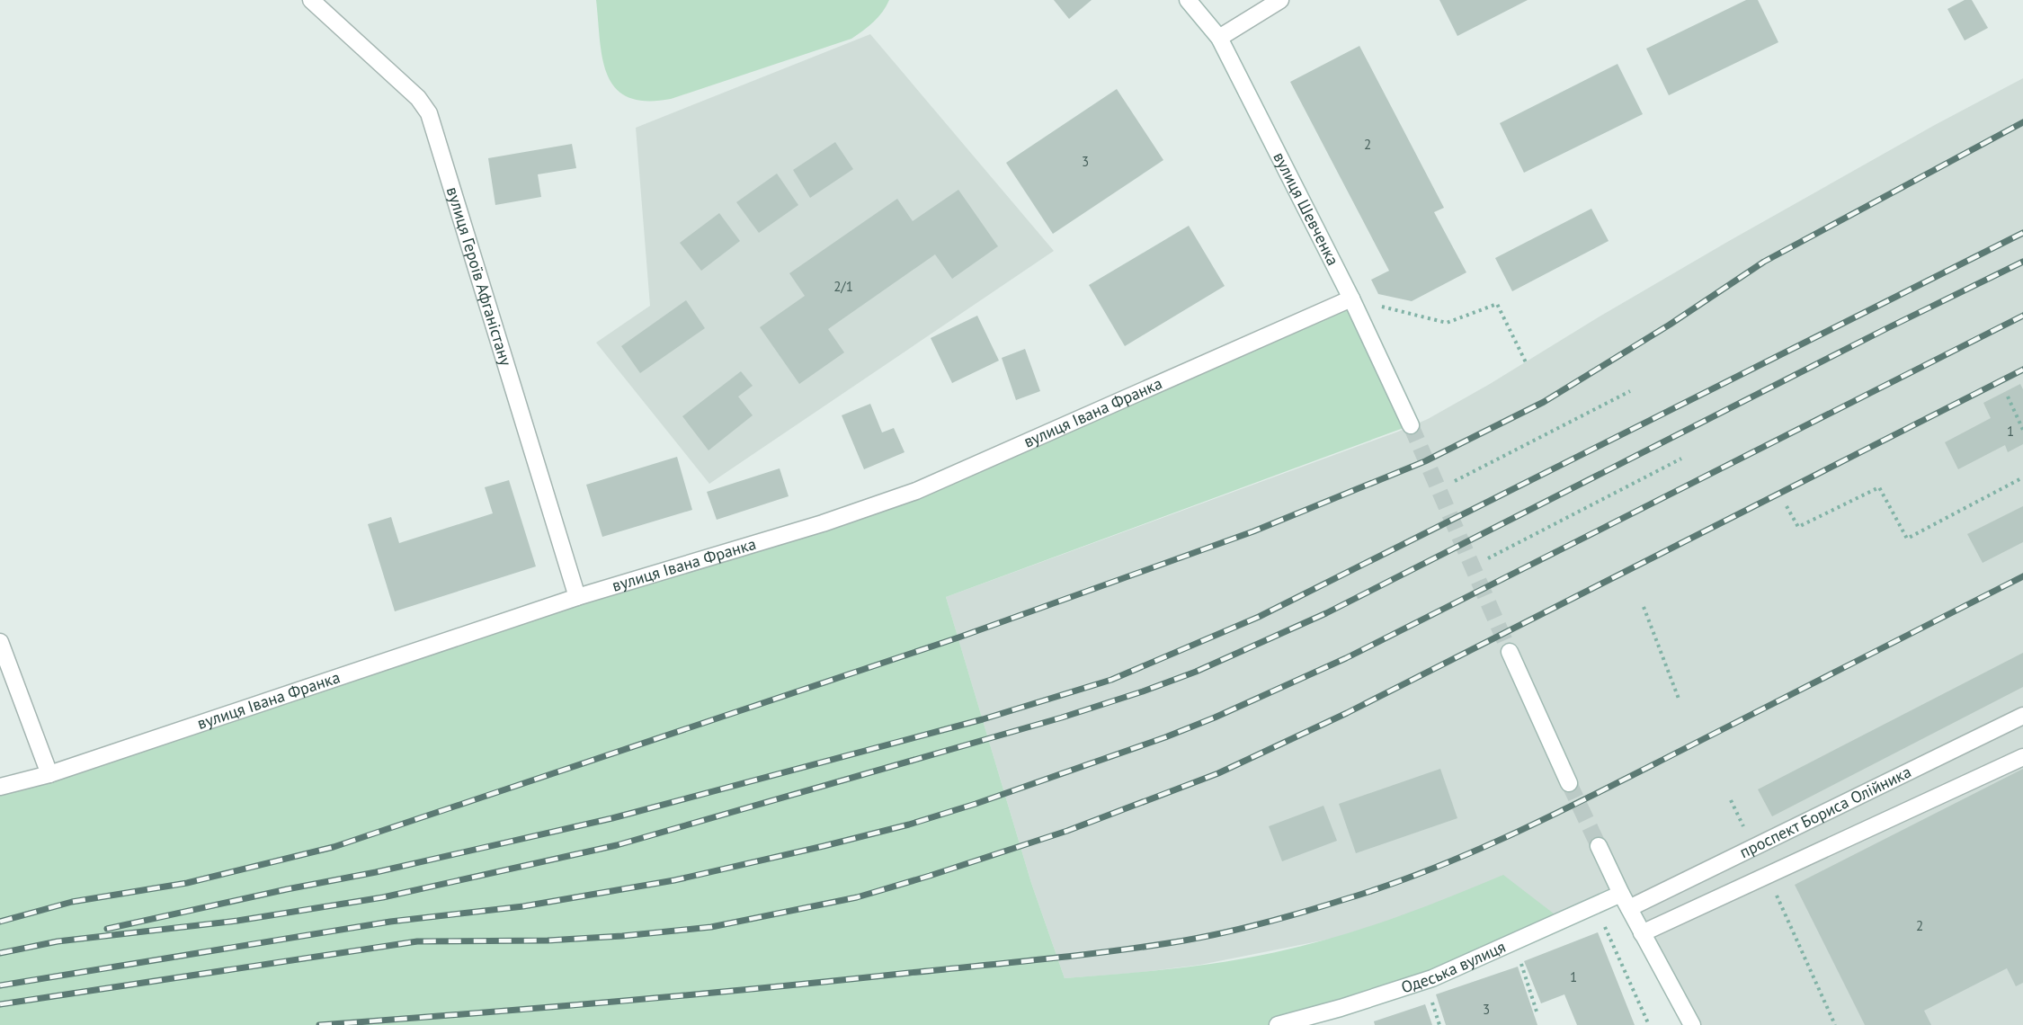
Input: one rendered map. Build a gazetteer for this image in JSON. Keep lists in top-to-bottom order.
{
  "streets": {
    "street": [
      "вулиця Шевченка",
      "вулиця Героїв Афганістану",
      "вулиця Івана Франка",
      "проспект Бориса Олійника",
      "Одеська вулиця"
    ]
  },
  "crossings": [
    ["вулиця Шевченка", "вулиця Івана Франка"],
    ["вулиця Героїв Афганістану", "вулиця Івана Франка"]
  ],
  "house_numbers": [
    "2",
    "3",
    "2/1",
    "1",
    "2",
    "1",
    "3"
  ]
}
